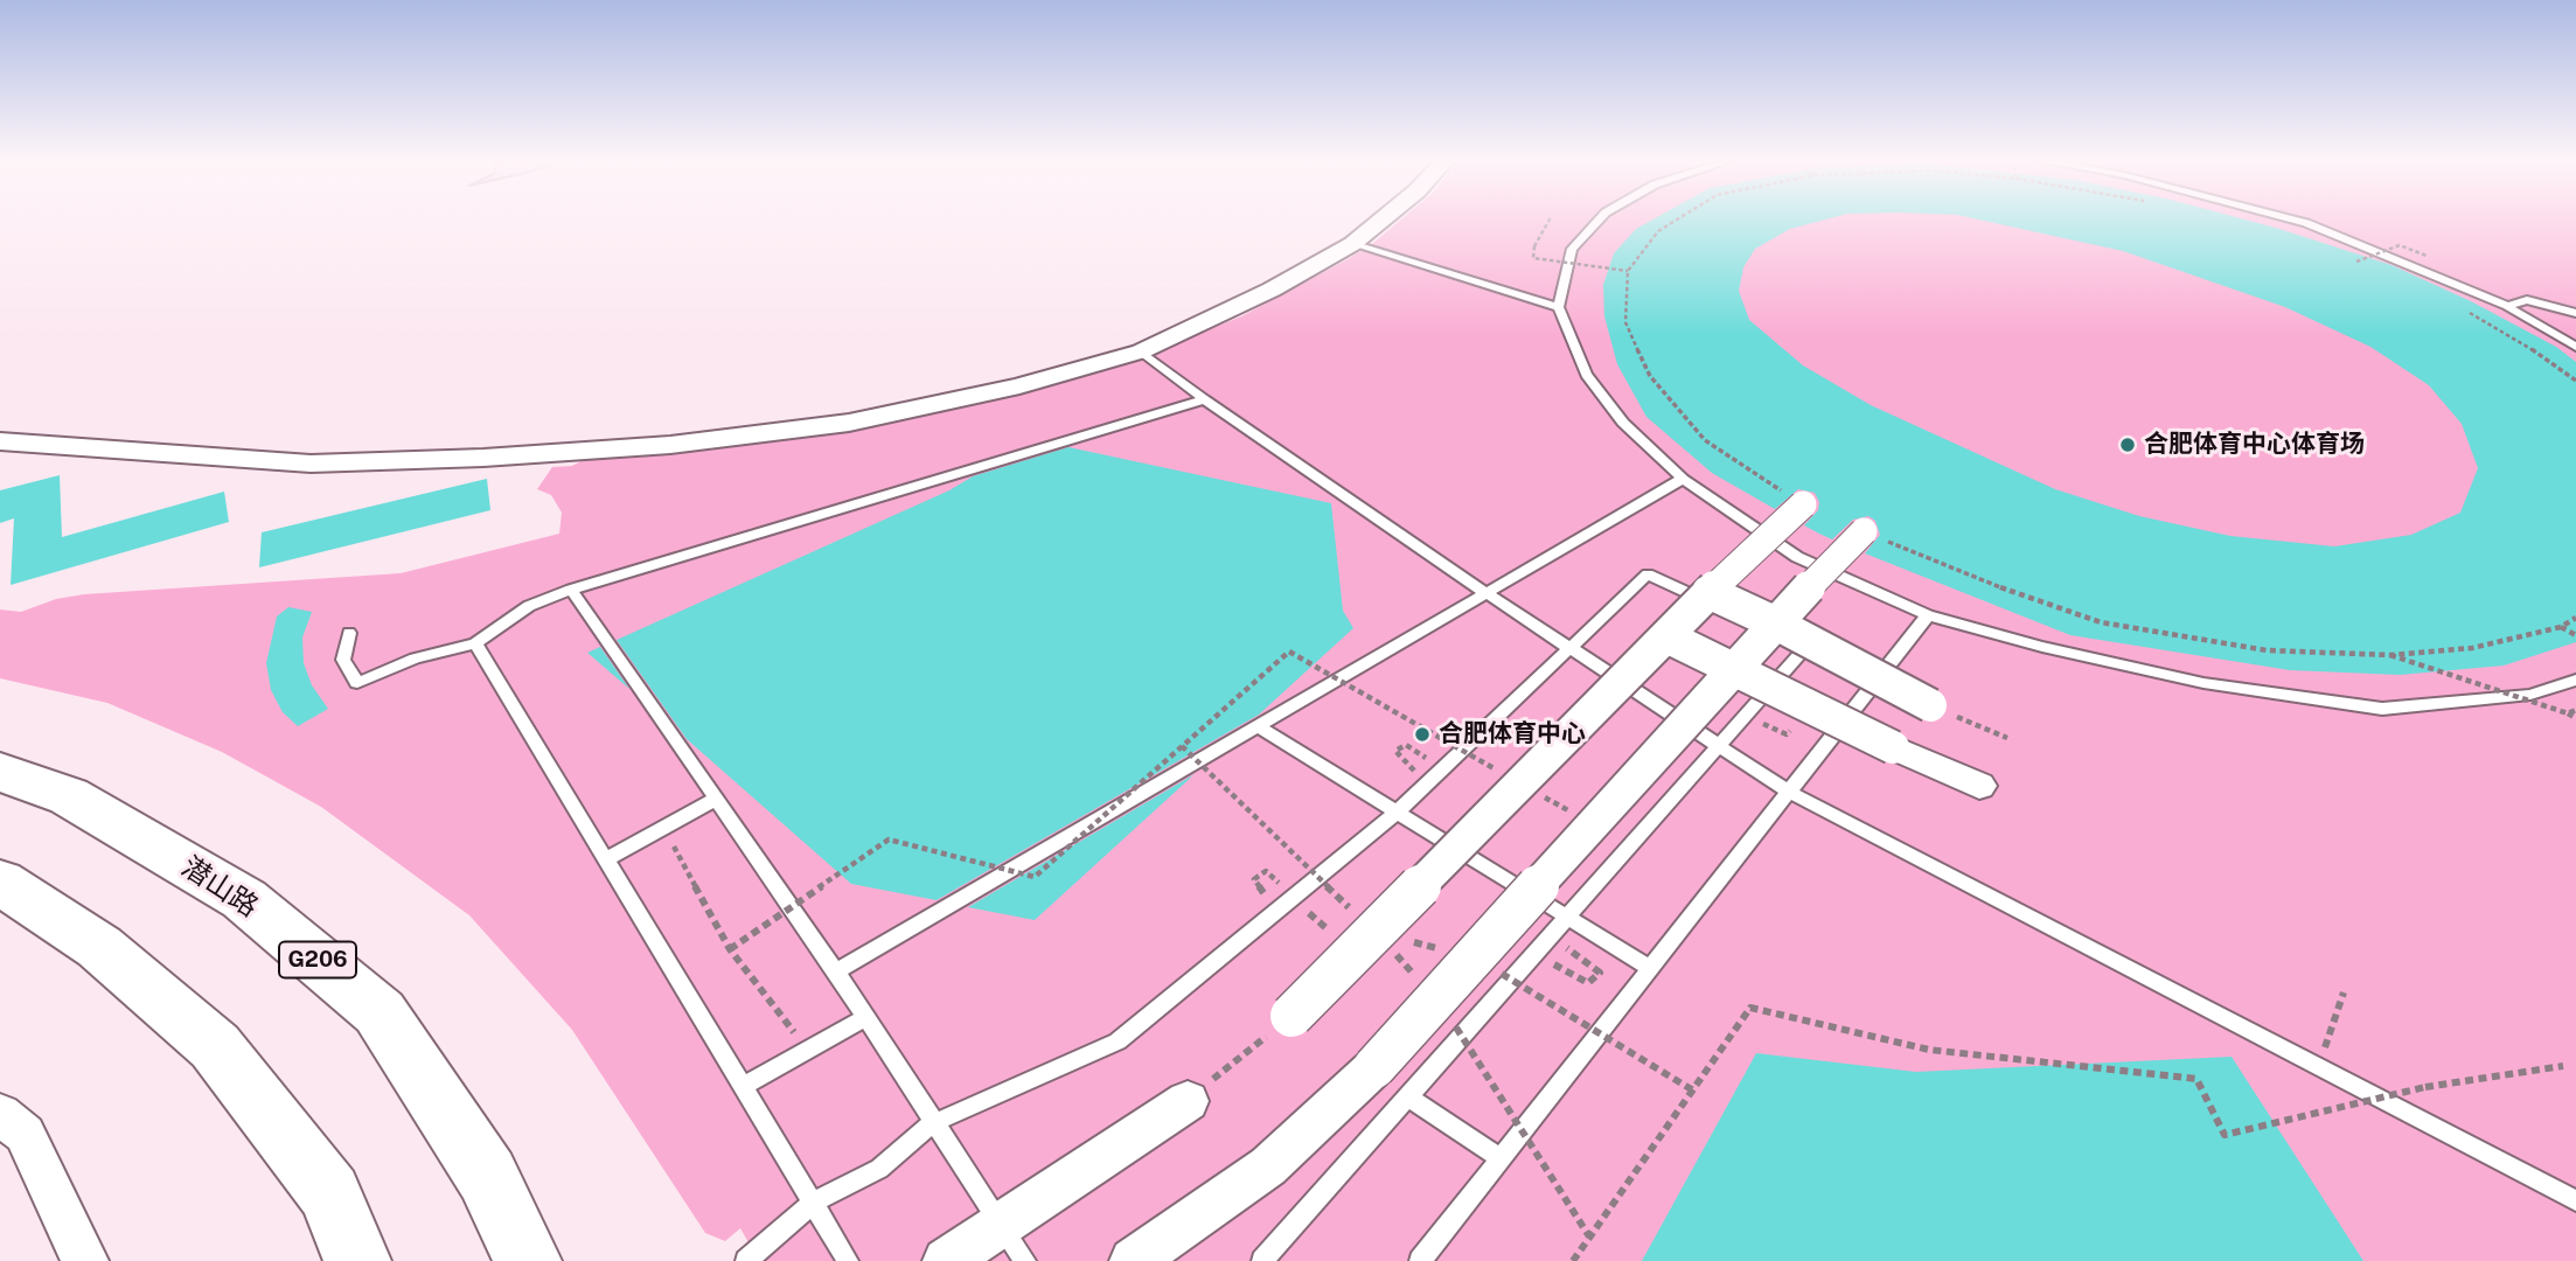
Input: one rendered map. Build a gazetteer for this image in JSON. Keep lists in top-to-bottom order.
{
  "streets": {
    "main road": ["潜山路", "G206"]
  },
  "places": ["合肥体育中心体育场", "合肥体育中心"]
}
